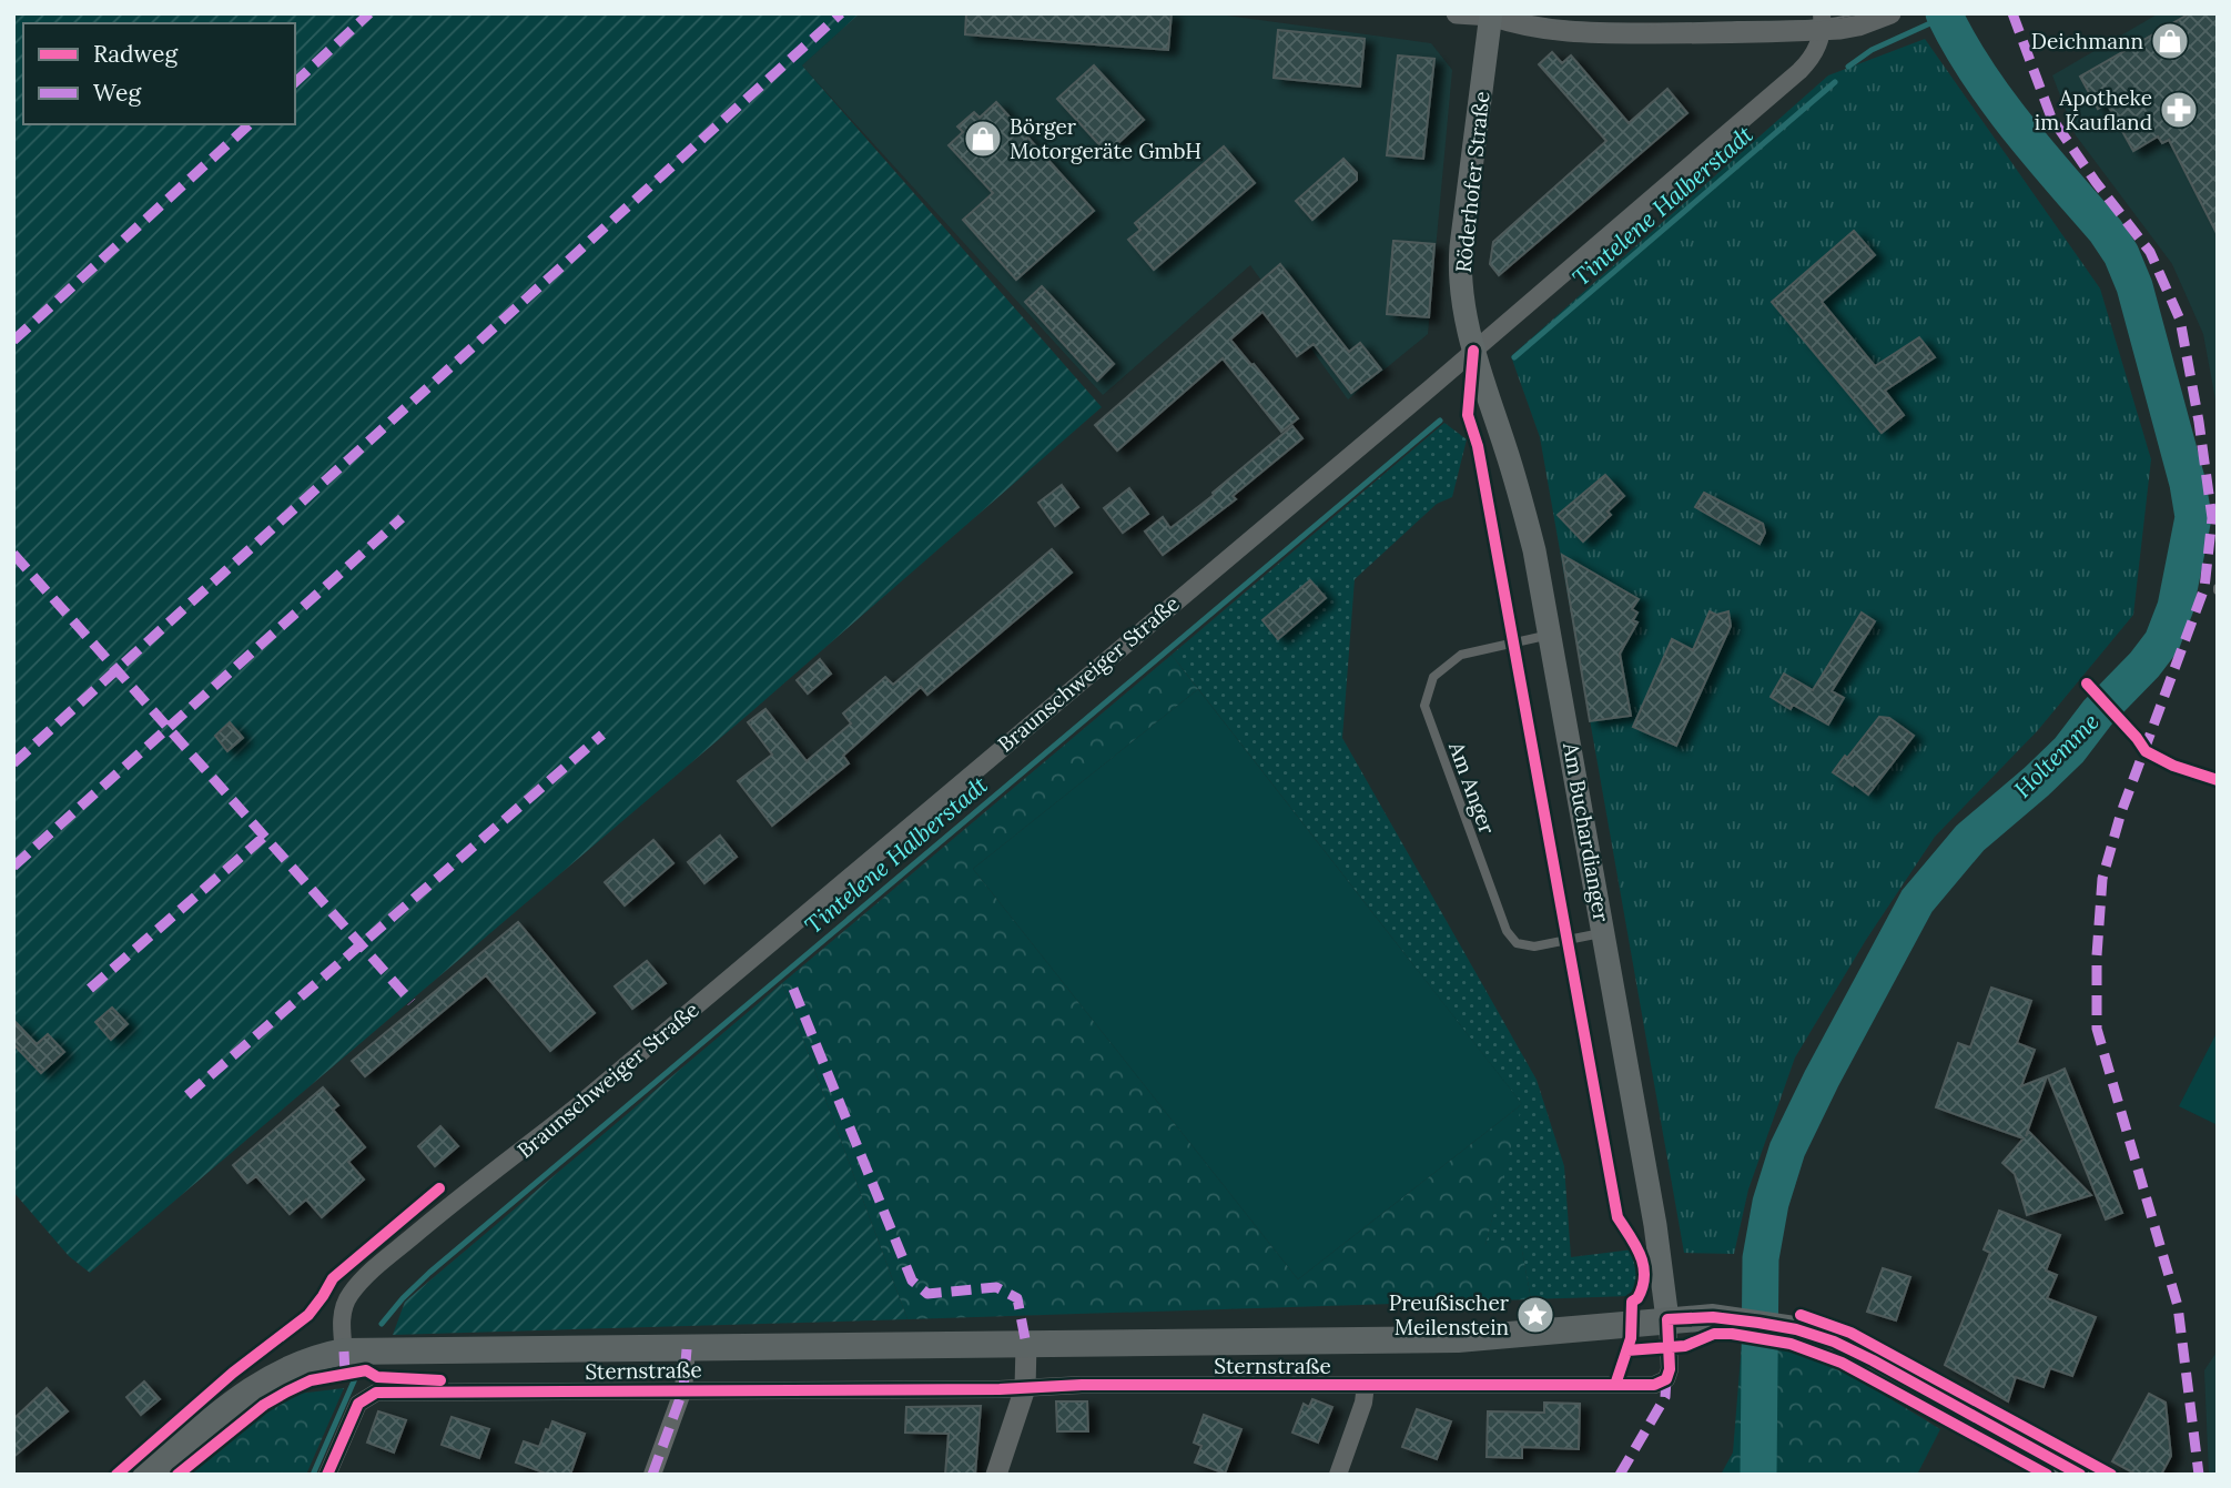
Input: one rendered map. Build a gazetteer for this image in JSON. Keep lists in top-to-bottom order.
{
  "streets": {
    "main road": ["Röderhofer Straße", "Am Buchardianger", "Sternstraße"],
    "street": ["Braunschweiger Straße"],
    "lane": ["Am Anger"]
  },
  "crossings": [
    ["Röderhofer Straße", "Braunschweiger Straße"],
    ["Röderhofer Straße", "Am Buchardianger"],
    ["Braunschweiger Straße", "Am Buchardianger"],
    ["Braunschweiger Straße", "Sternstraße"],
    ["Am Anger", "Am Buchardianger"],
    ["Am Buchardianger", "Sternstraße"]
  ],
  "water": ["Tintelene Halberstadt", "Holtemme"],
  "places": {
    "shop": ["Deichmann", "Börger Motorgeräte GmbH"],
    "pharmacy": ["Apotheke im Kaufland"],
    "place": ["Preußischer Meilenstein"]
  },
  "legend": ["Radweg", "Weg"]
}
